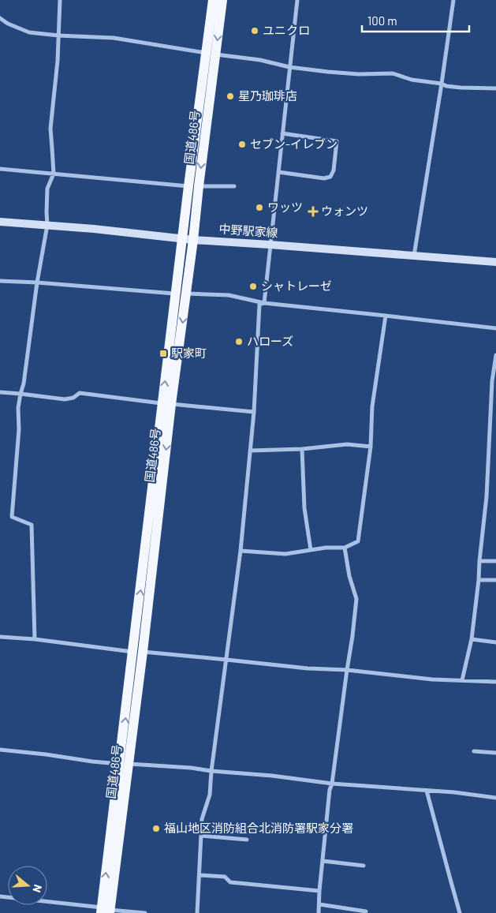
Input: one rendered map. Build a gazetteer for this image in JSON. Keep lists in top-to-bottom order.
{
  "streets": {
    "highway": ["国道486号"],
    "main road": ["中野駅家線"]
  },
  "crossings": [
    ["国道486号", "中野駅家線"]
  ],
  "places": {
    "other": [
      "ユニクロ",
      "星乃珈琲店",
      "セブン-イレブン",
      "ワッツ",
      "シャトレーゼ",
      "ハローズ",
      "福山地区消防組合北消防署駅家分署"
    ],
    "health": ["ウォンツ"],
    "transit": ["駅家町"]
  },
  "scale_bar": "100 m",
  "north": "right"
}
